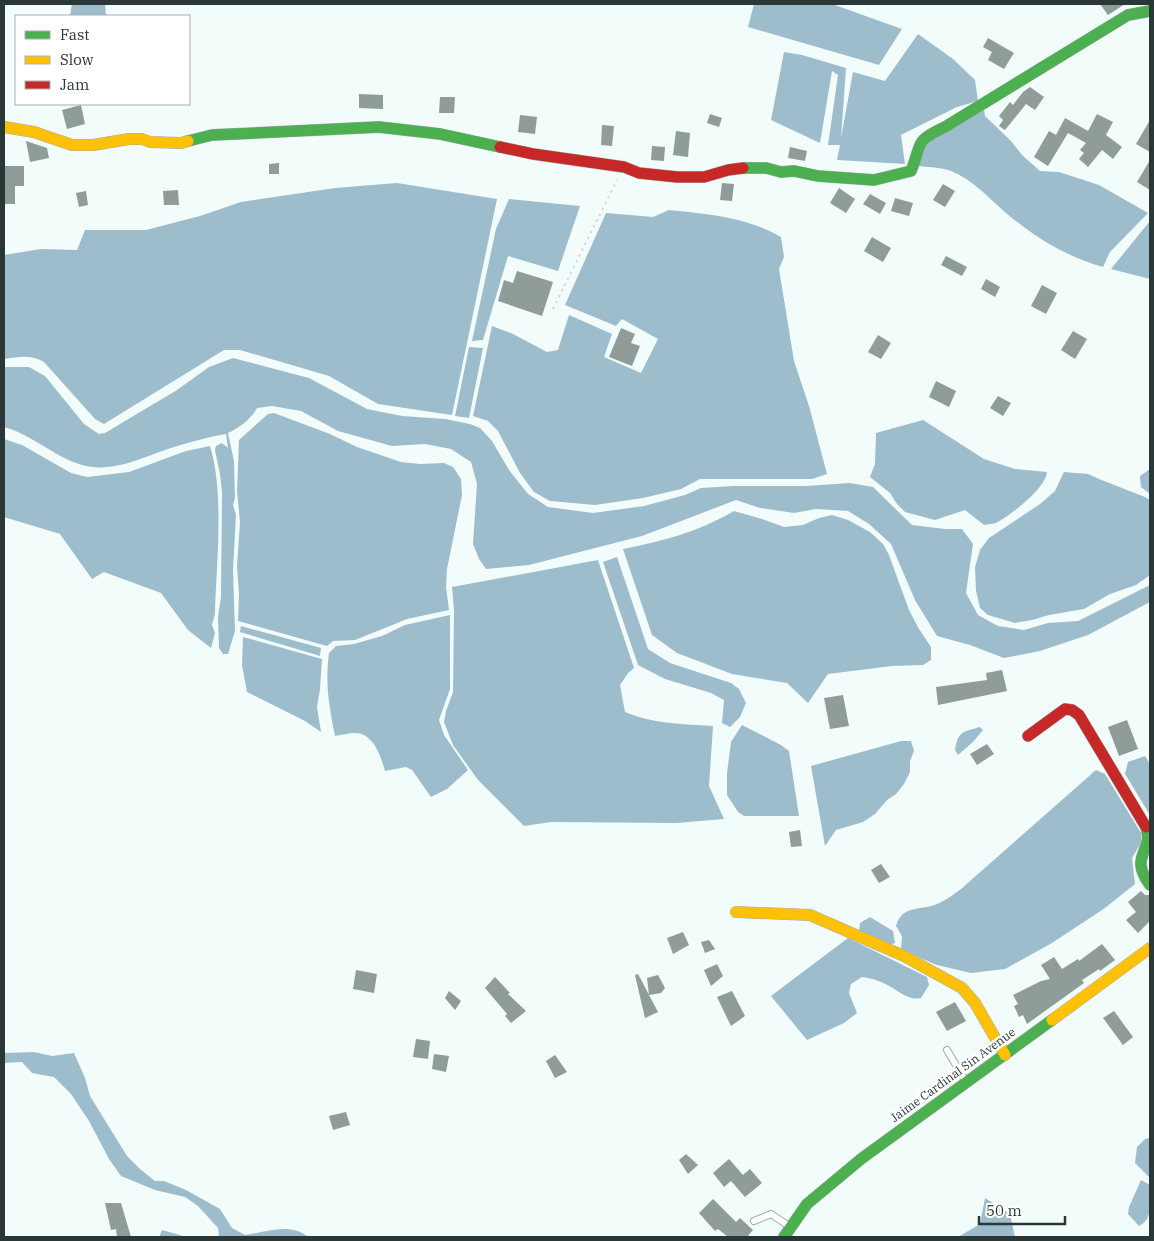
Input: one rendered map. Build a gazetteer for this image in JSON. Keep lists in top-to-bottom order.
{
  "streets": {
    "street": ["Jaime Cardinal Sin Avenue"]
  },
  "legend": ["Fast", "Slow", "Jam"],
  "scale_bar": "50 m"
}
